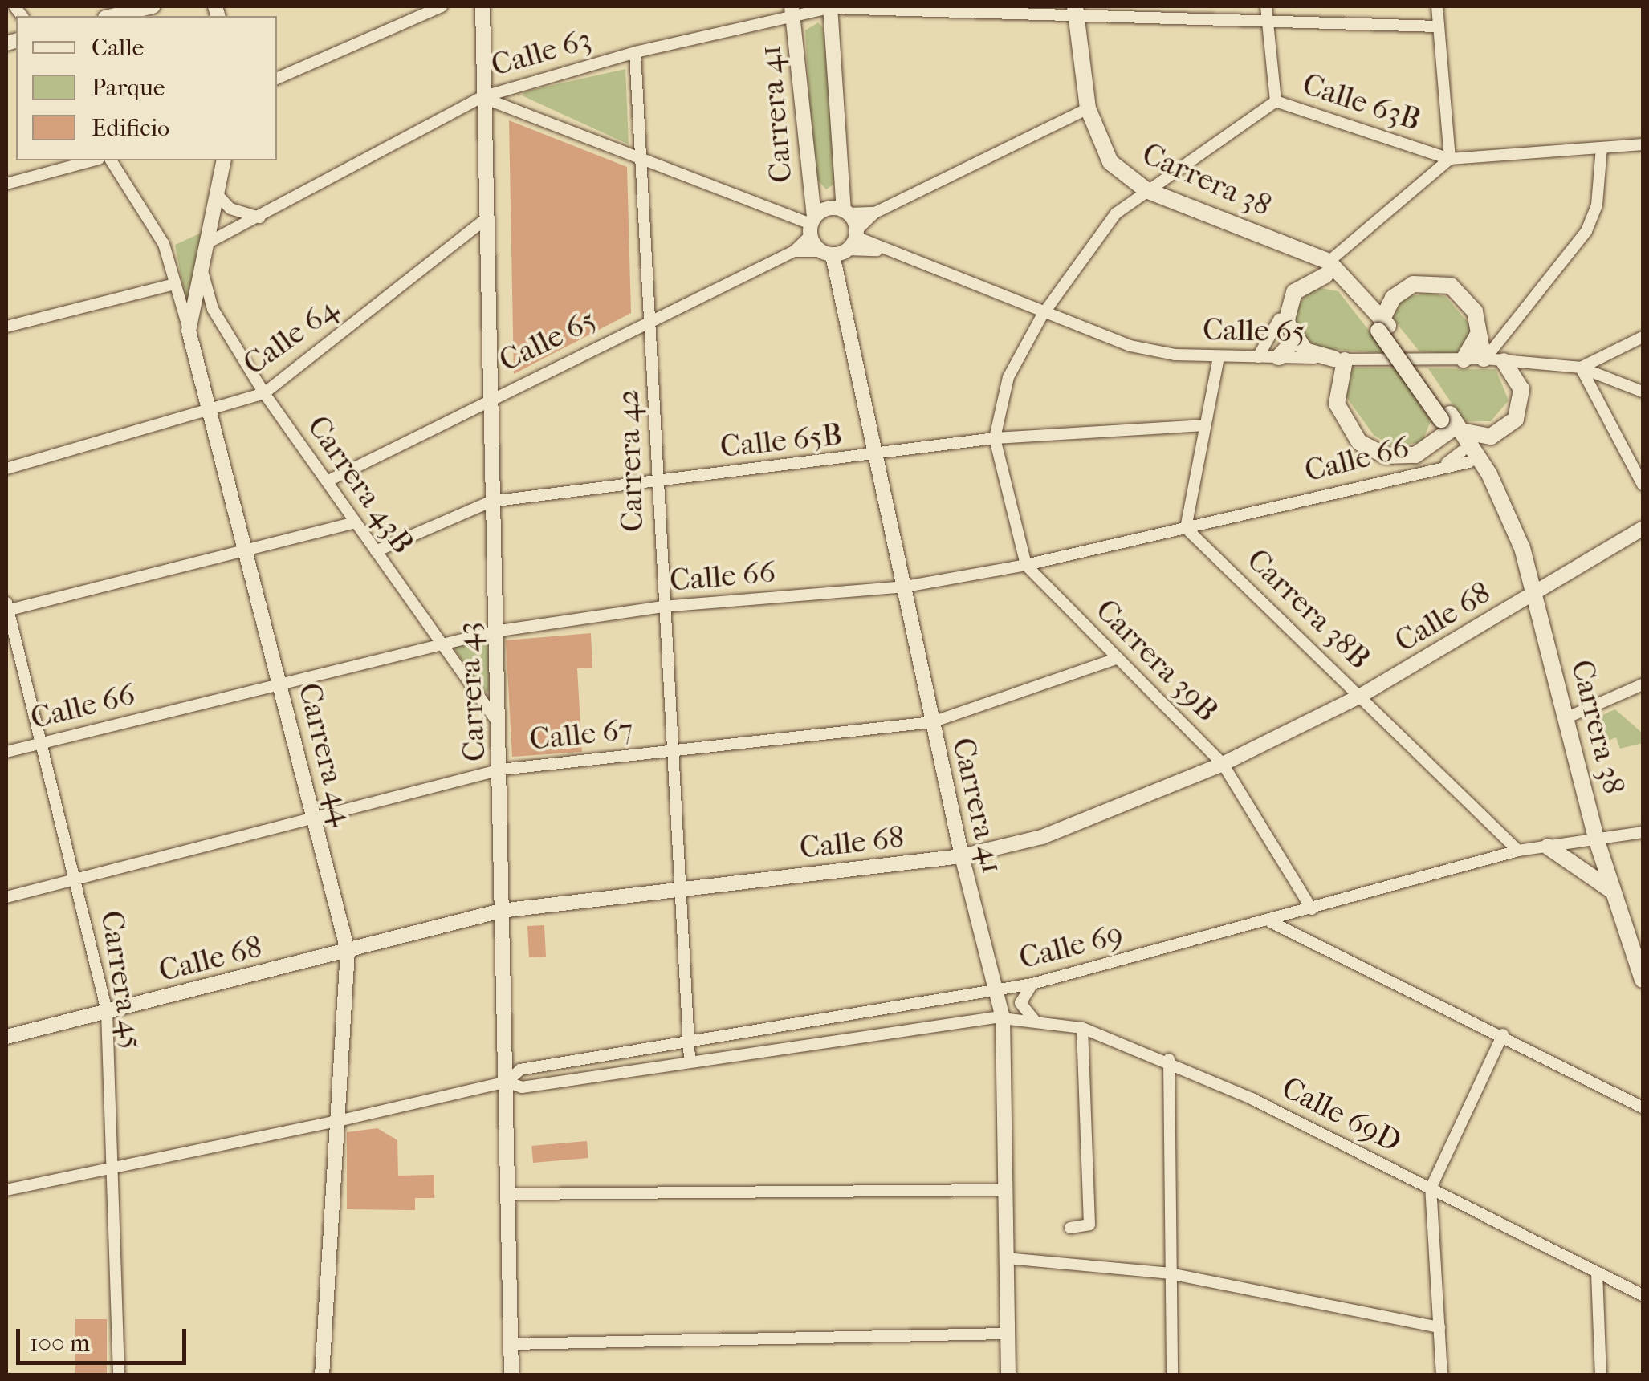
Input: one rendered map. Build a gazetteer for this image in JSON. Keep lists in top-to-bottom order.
{
  "streets": {
    "main road": ["Carrera 38"],
    "street": [
      "Calle 63",
      "Calle 63B",
      "Carrera 41",
      "Calle 65",
      "Calle 64",
      "Calle 65B",
      "Calle 66",
      "Carrera 42",
      "Carrera 43B",
      "Carrera 38B",
      "Calle 68",
      "Carrera 39B",
      "Carrera 43",
      "Calle 67",
      "Carrera 44",
      "Calle 69",
      "Carrera 45",
      "Calle 69D"
    ]
  },
  "crossings": [
    ["Calle 63", "Carrera 41"],
    ["Calle 63", "Carrera 38"],
    ["Calle 63", "Carrera 42"],
    ["Calle 63", "Carrera 43"],
    ["Calle 63", "Carrera 44"],
    ["Calle 63B", "Carrera 38"],
    ["Calle 63B", "Calle 65"],
    ["Calle 63B", "Calle 65B"],
    ["Carrera 41", "Calle 65"],
    ["Carrera 41", "Calle 65B"],
    ["Carrera 41", "Calle 66"],
    ["Carrera 41", "Calle 68"],
    ["Carrera 41", "Calle 67"],
    ["Carrera 41", "Calle 69"],
    ["Carrera 41", "Calle 69D"],
    ["Carrera 38", "Calle 66"],
    ["Carrera 38", "Calle 68"],
    ["Carrera 38", "Calle 69"],
    ["Calle 65", "Carrera 42"],
    ["Calle 65", "Carrera 43B"],
    ["Calle 65", "Carrera 43"],
    ["Calle 64", "Carrera 43B"],
    ["Calle 64", "Carrera 43"],
    ["Calle 64", "Carrera 44"],
    ["Calle 65B", "Carrera 42"],
    ["Calle 65B", "Carrera 43B"],
    ["Calle 65B", "Carrera 43"],
    ["Calle 66", "Carrera 42"],
    ["Calle 66", "Carrera 43B"],
    ["Calle 66", "Carrera 38B"],
    ["Calle 66", "Carrera 39B"],
    ["Calle 66", "Carrera 43"],
    ["Calle 66", "Carrera 44"],
    ["Calle 66", "Carrera 45"],
    ["Carrera 42", "Calle 68"],
    ["Carrera 42", "Calle 67"],
    ["Carrera 42", "Calle 69"],
    ["Carrera 43B", "Carrera 43"],
    ["Carrera 43B", "Carrera 44"],
    ["Carrera 38B", "Calle 68"],
    ["Carrera 38B", "Calle 69"],
    ["Calle 68", "Carrera 39B"],
    ["Calle 68", "Carrera 43"],
    ["Calle 68", "Carrera 44"],
    ["Calle 68", "Carrera 45"],
    ["Carrera 39B", "Calle 67"],
    ["Carrera 39B", "Calle 69"],
    ["Carrera 43", "Calle 67"],
    ["Carrera 43", "Calle 69"],
    ["Calle 67", "Carrera 44"],
    ["Calle 67", "Carrera 45"],
    ["Carrera 44", "Calle 69"],
    ["Calle 69", "Carrera 45"],
    ["Calle 69", "Calle 69D"]
  ],
  "legend": ["Calle", "Parque", "Edificio"],
  "scale_bar": "100 m"
}
